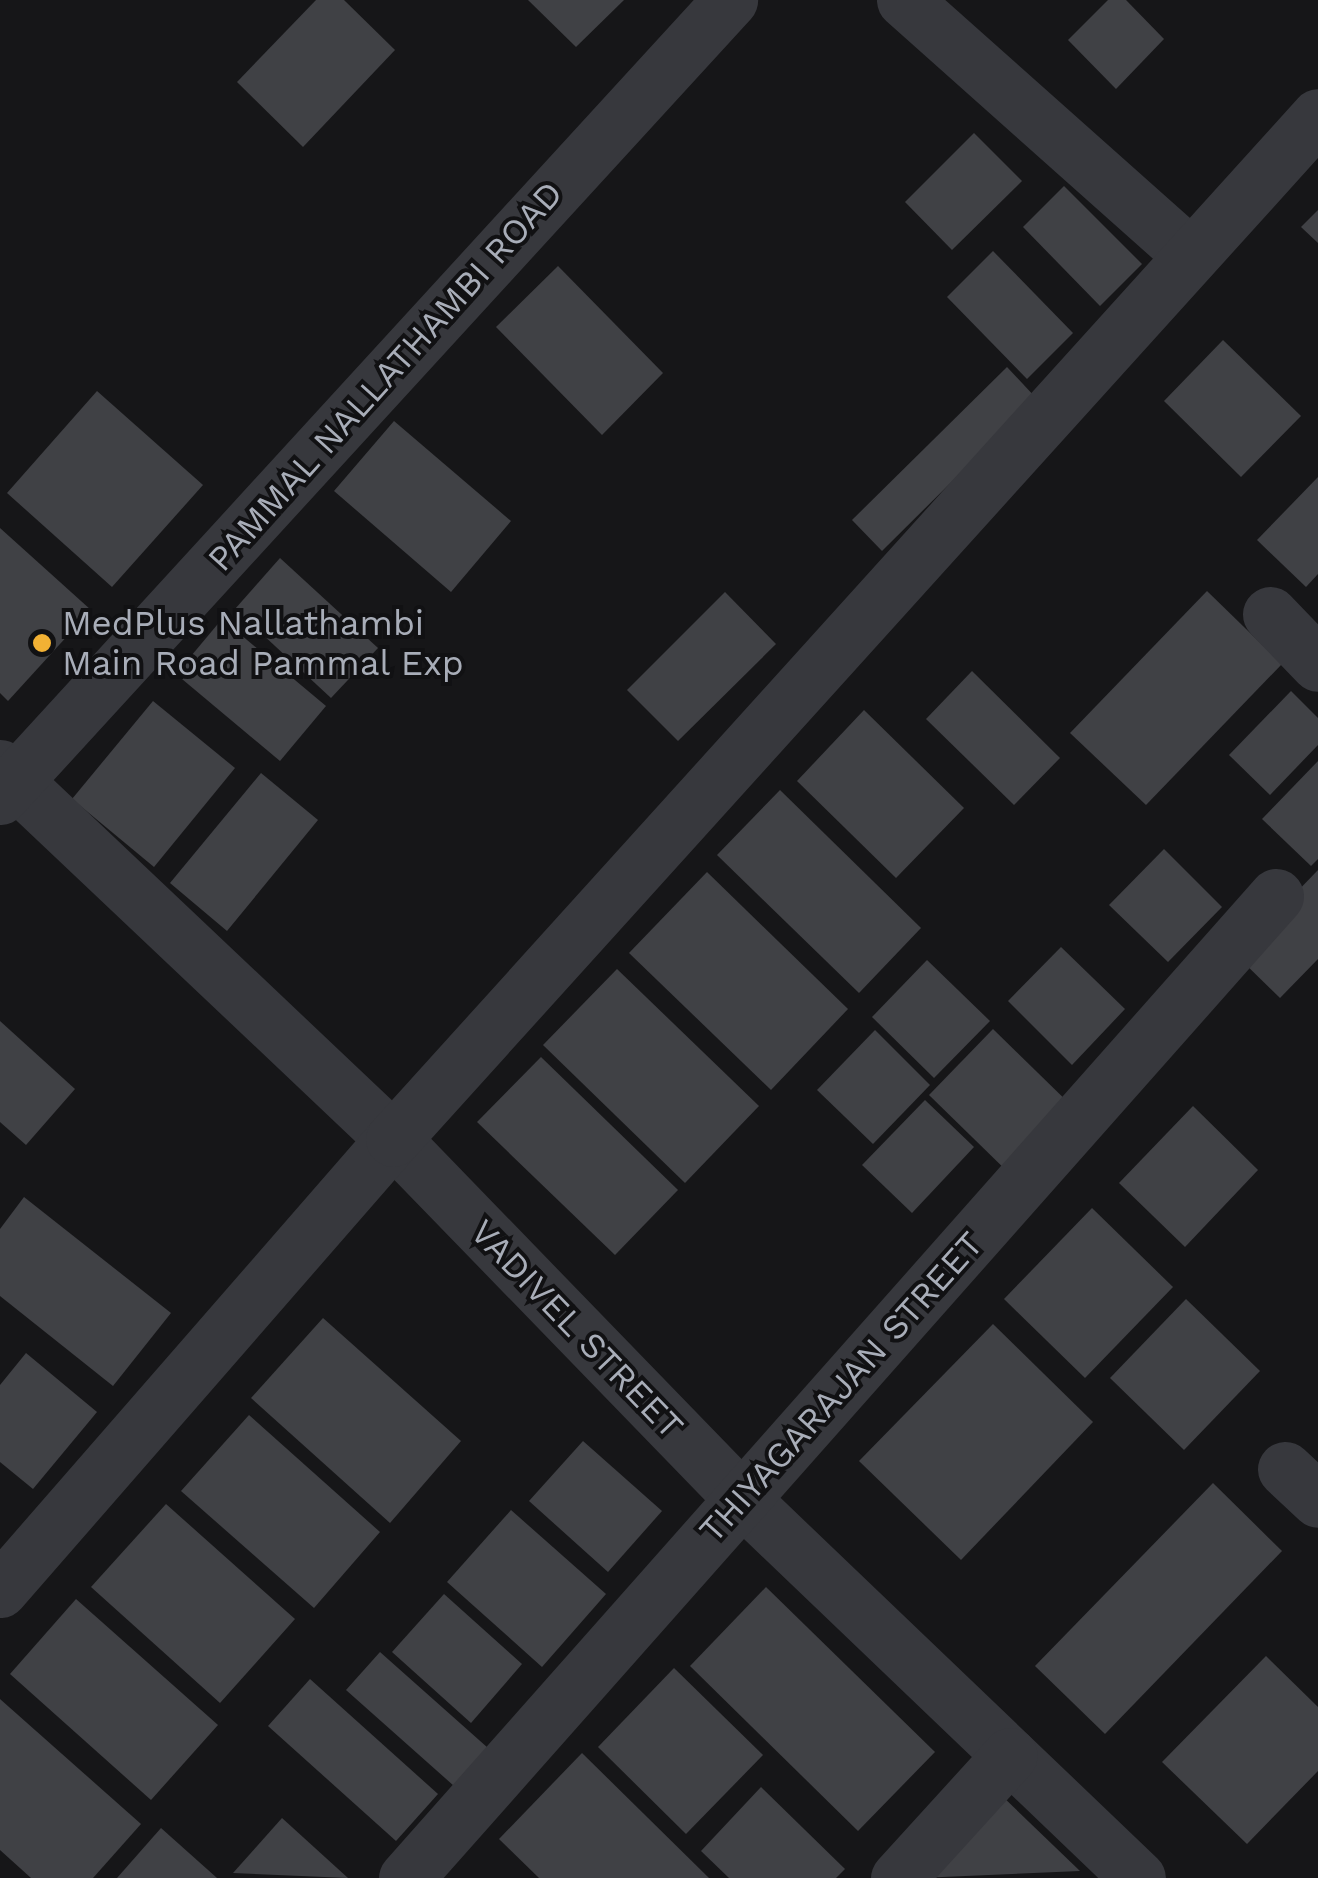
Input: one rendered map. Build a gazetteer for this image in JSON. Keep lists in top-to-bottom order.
{
  "streets": {
    "street": ["PAMMAL NALLATHAMBI ROAD", "VADIVEL STREET", "THIYAGARAJAN STREET"]
  },
  "crossings": [
    ["PAMMAL NALLATHAMBI ROAD", "VADIVEL STREET"],
    ["VADIVEL STREET", "THIYAGARAJAN STREET"]
  ],
  "places": ["MedPlus Nallathambi Main Road Pammal Exp"]
}
